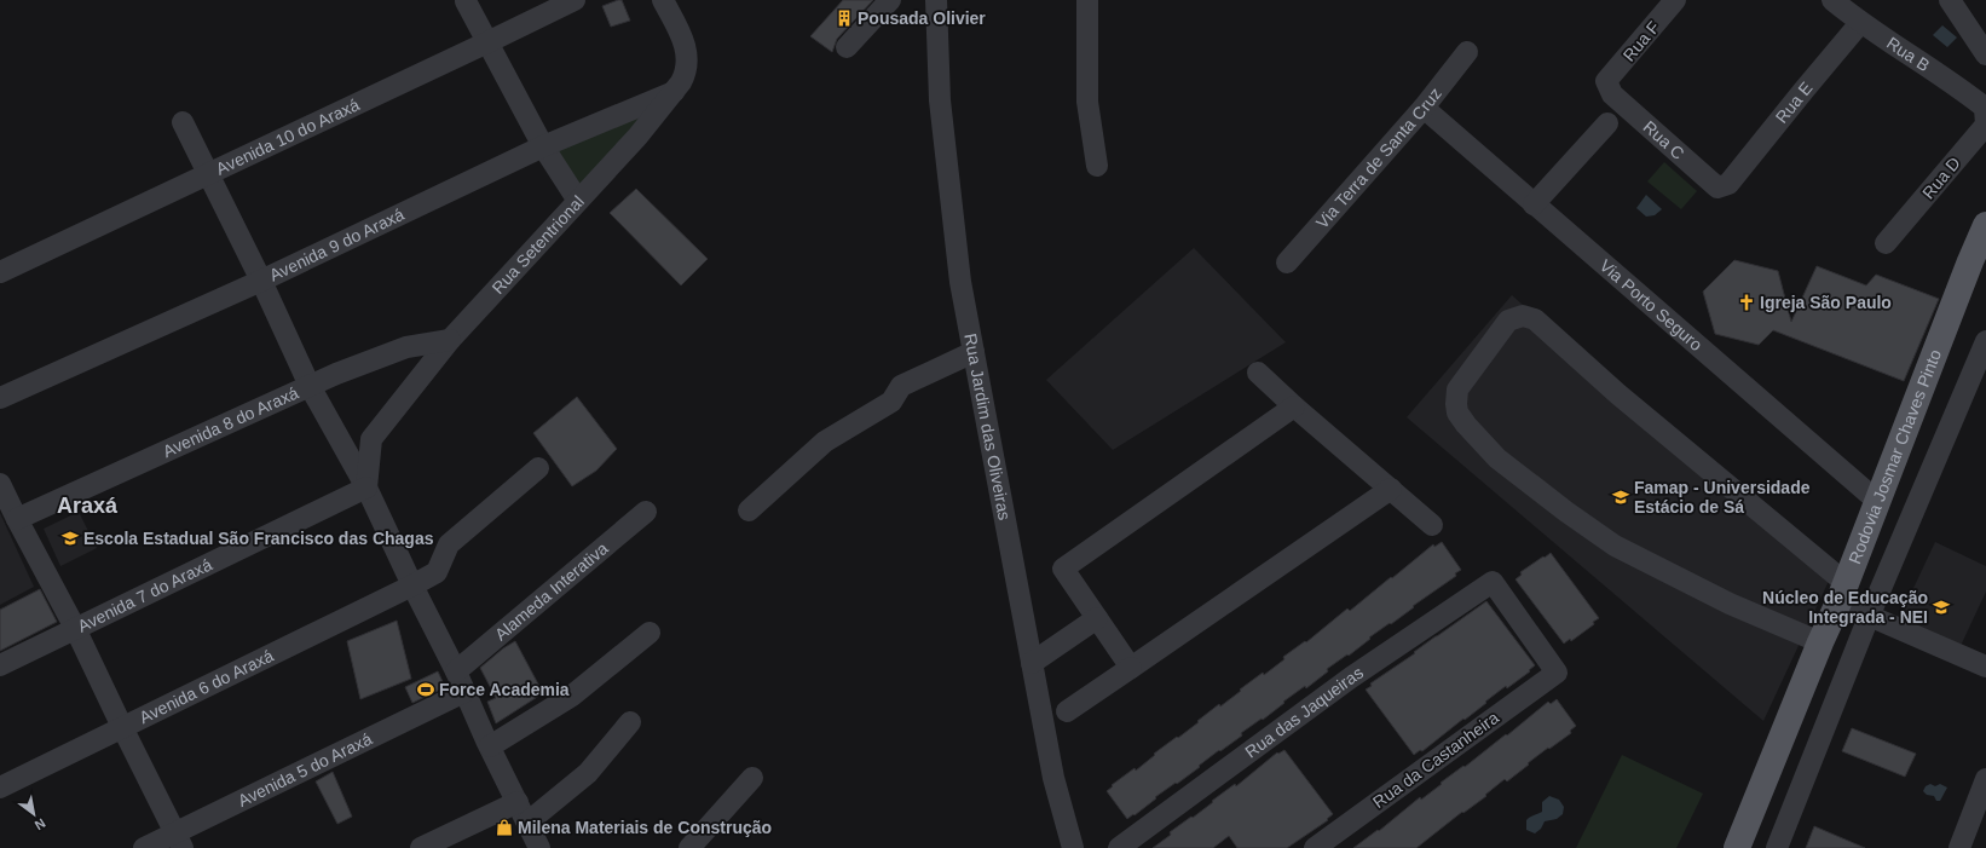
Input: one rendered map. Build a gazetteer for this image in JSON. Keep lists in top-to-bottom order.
{
  "streets": {
    "main road": ["Rodovia Josmar Chaves Pinto"],
    "street": [
      "Rua F",
      "Rua B",
      "Rua E",
      "Avenida 10 do Araxá",
      "Rua C",
      "Via Terra de Santa Cruz",
      "Rua D",
      "Avenida 9 do Araxá",
      "Rua Setentrional",
      "Via Porto Seguro",
      "Avenida 8 do Araxá",
      "Rua Jardim das Oliveiras",
      "Alameda Interativa",
      "Avenida 7 do Araxá",
      "Avenida 6 do Araxá",
      "Rua das Jaqueiras",
      "Rua da Castanheira",
      "Avenida 5 do Araxá"
    ]
  },
  "crossings": [
    ["Rua F", "Rua C"],
    ["Rua B", "Rua E"],
    ["Rua B", "Rua D"],
    ["Rua E", "Rua C"],
    ["Via Terra de Santa Cruz", "Via Porto Seguro"],
    ["Avenida 9 do Araxá", "Rua Setentrional"],
    ["Rua Setentrional", "Avenida 8 do Araxá"],
    ["Rua Setentrional", "Avenida 7 do Araxá"],
    ["Via Porto Seguro", "Rodovia Josmar Chaves Pinto"],
    ["Rua das Jaqueiras", "Rua da Castanheira"]
  ],
  "districts": ["Araxá"],
  "places": {
    "building": ["Pousada Olivier"],
    "church": ["Igreja São Paulo"],
    "school or university": ["Famap - Universidade Estácio de Sá", "Escola Estadual São Francisco das Chagas", "Núcleo de Educação Integrada - NEI"],
    "sports": ["Force Academia"],
    "shop": ["Milena Materiais de Construção"]
  },
  "north": "bottom right"
}
